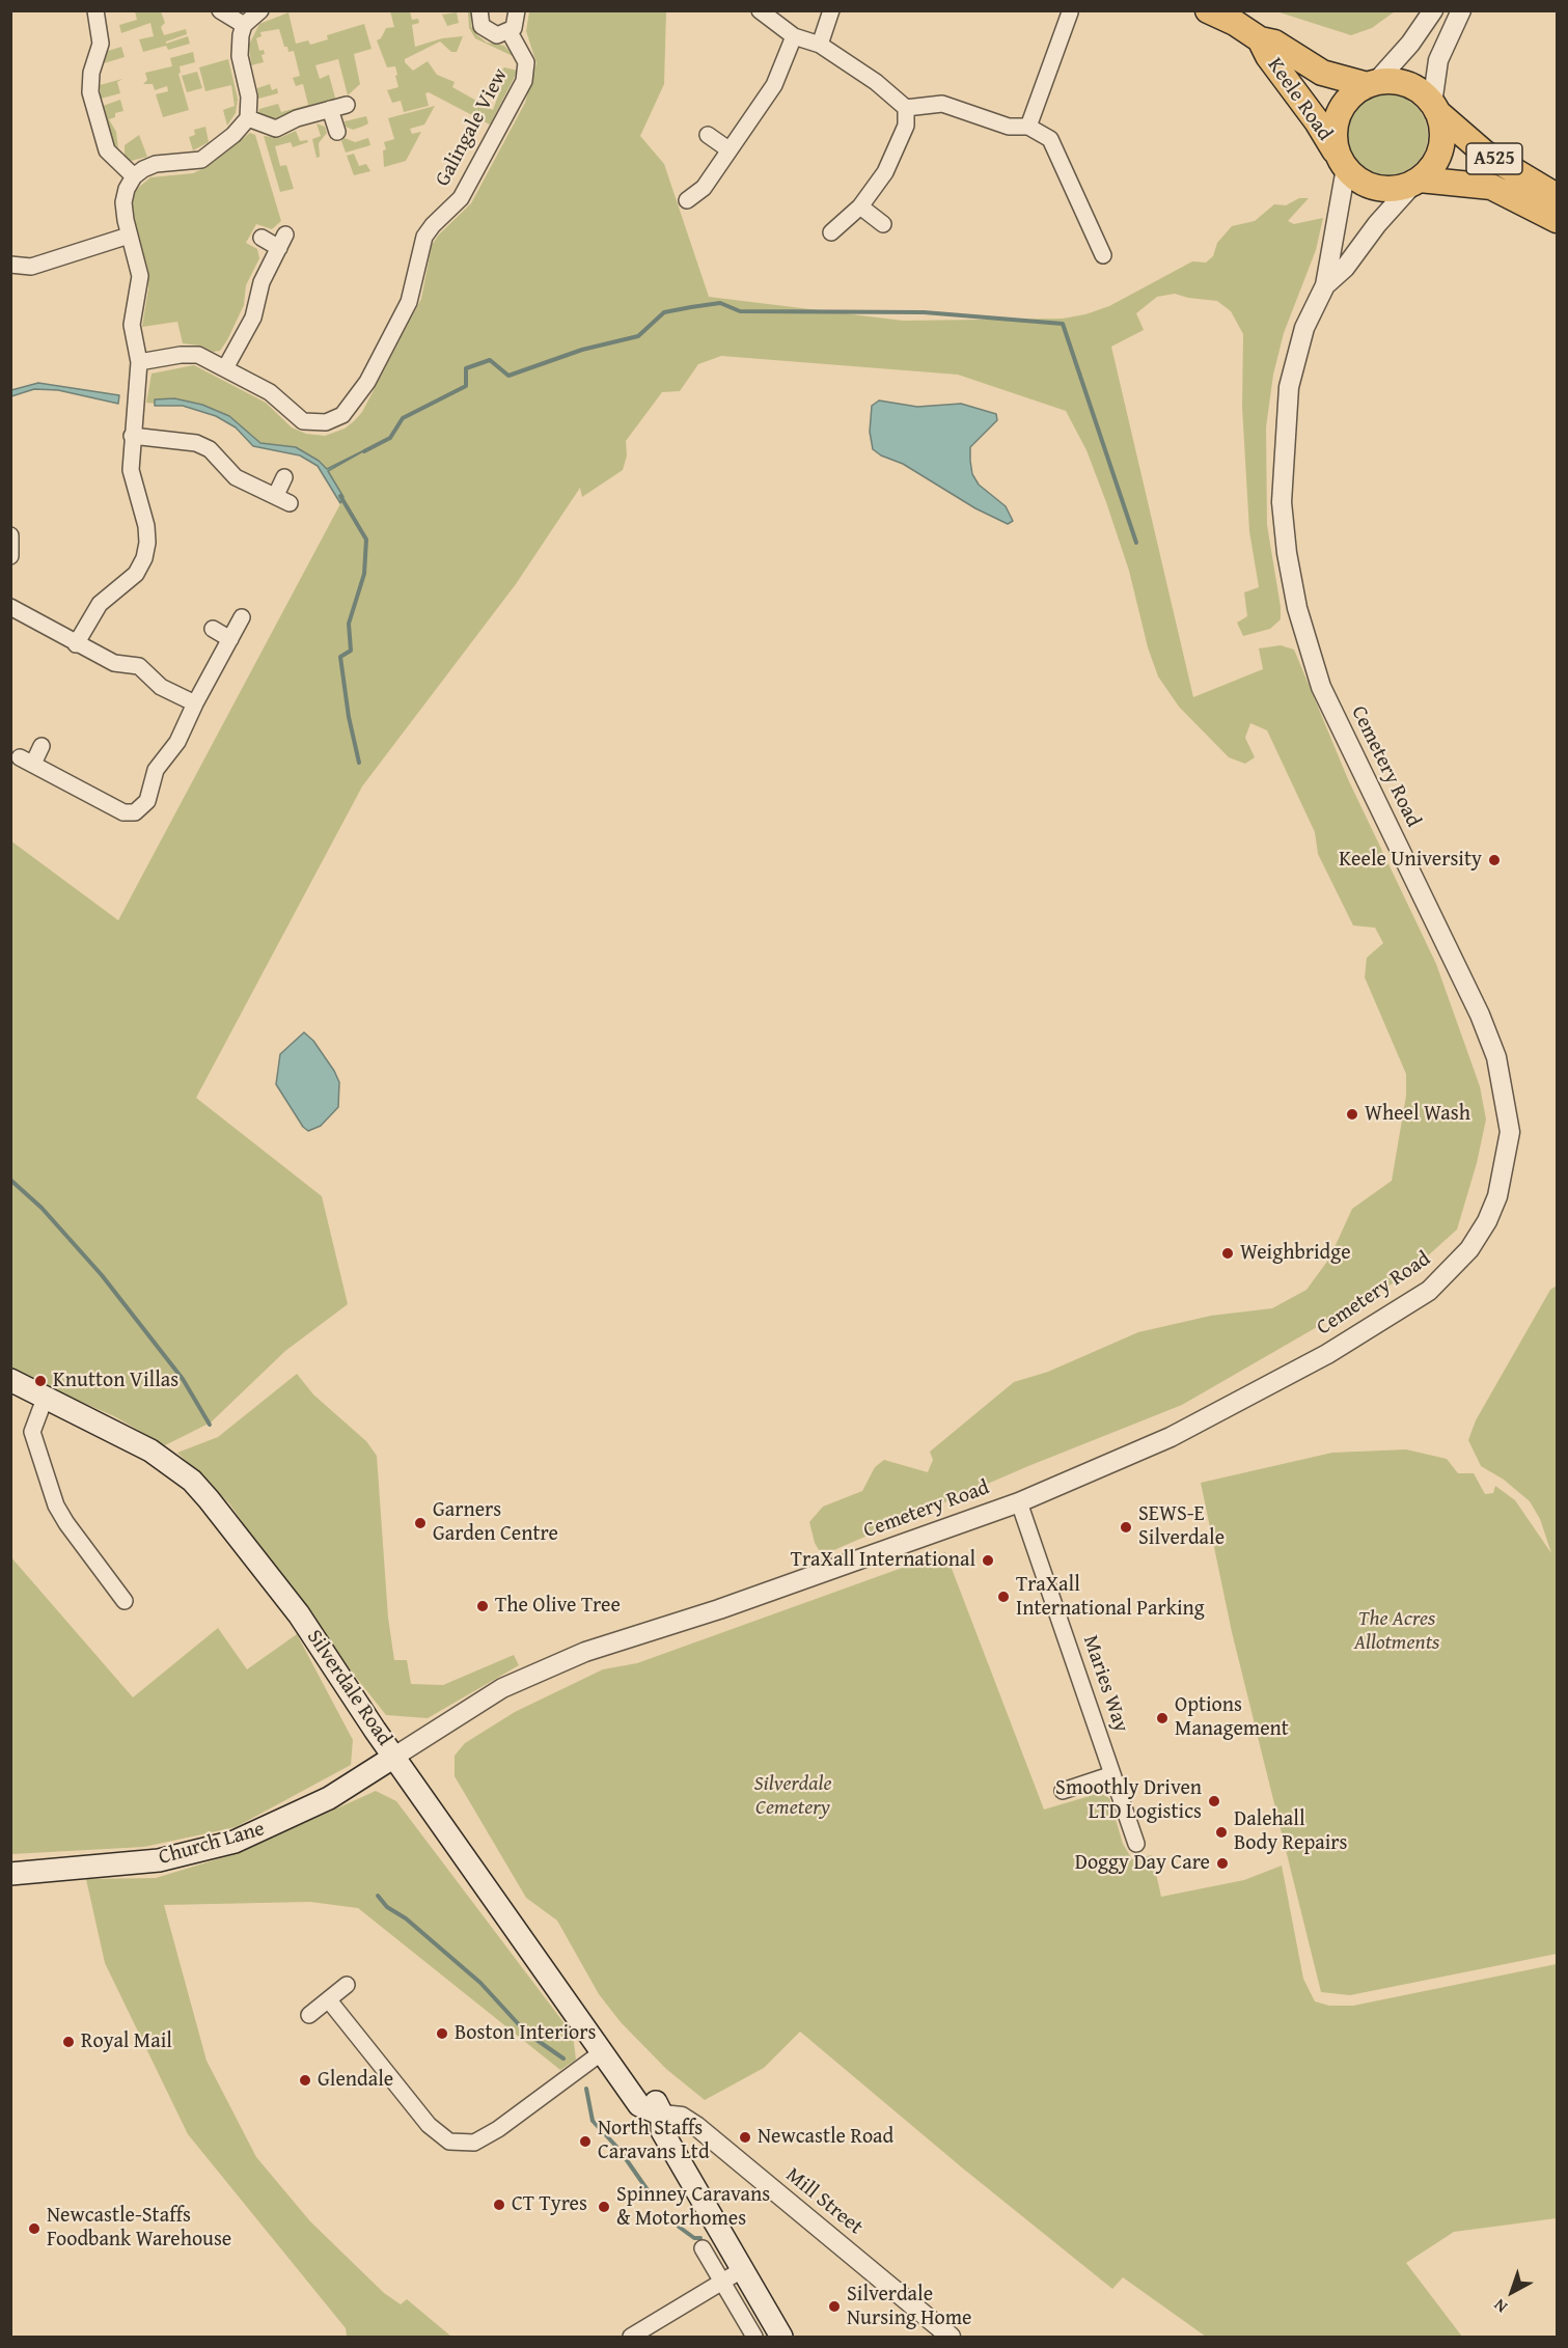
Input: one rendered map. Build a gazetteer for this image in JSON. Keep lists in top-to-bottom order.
{
  "streets": {
    "main road": [
      "Keele Road",
      "A525",
      "Silverdale Road",
      "Church Lane"
    ],
    "street": [
      "Galingale View",
      "Cemetery Road",
      "Maries Way",
      "Mill Street"
    ]
  },
  "crossings": [
    ["Keele Road", "A525"],
    ["Keele Road", "Cemetery Road"],
    ["A525", "Cemetery Road"],
    ["Cemetery Road", "Maries Way"],
    ["Cemetery Road", "Silverdale Road"],
    ["Cemetery Road", "Church Lane"],
    ["Silverdale Road", "Church Lane"],
    ["Silverdale Road", "Mill Street"]
  ],
  "parks": ["The Acres Allotments", "Silverdale Cemetery"],
  "places": [
    "Keele University",
    "Wheel Wash",
    "Weighbridge",
    "Knutton Villas",
    "Garners Garden Centre",
    "SEWS-E Silverdale",
    "TraXall International",
    "TraXall International Parking",
    "The Olive Tree",
    "Options Management",
    "Smoothly Driven LTD Logistics",
    "Dalehall Body Repairs",
    "Doggy Day Care",
    "Boston Interiors",
    "Royal Mail",
    "Glendale",
    "Newcastle Road",
    "North Staffs Caravans Ltd",
    "CT Tyres",
    "Spinney Caravans & Motorhomes",
    "Newcastle-Staffs Foodbank Warehouse",
    "Silverdale Nursing Home"
  ],
  "north": "bottom left"
}
